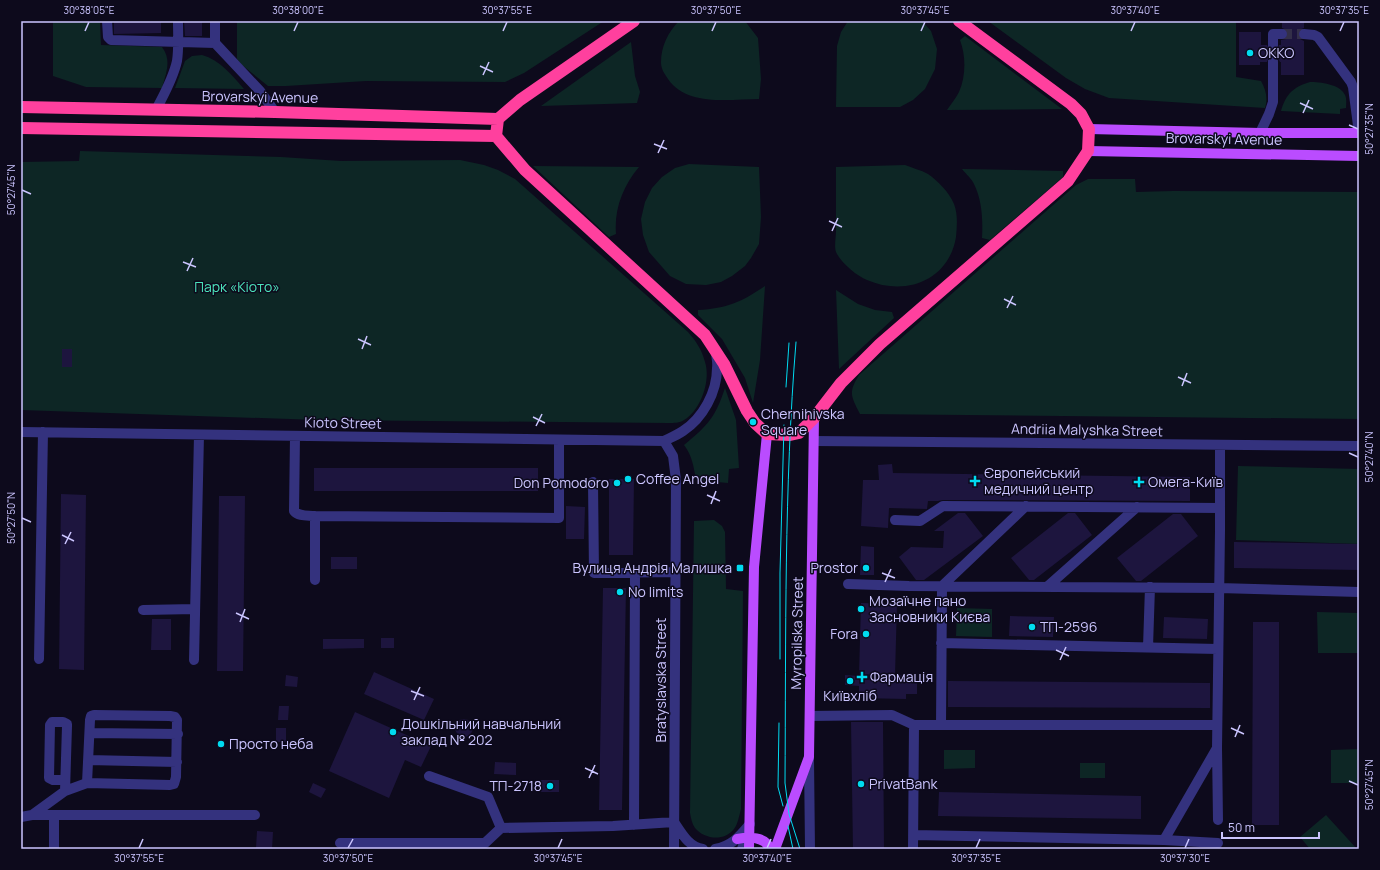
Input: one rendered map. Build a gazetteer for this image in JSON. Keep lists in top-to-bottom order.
{
  "streets": {
    "highway": ["Brovarskyi Avenue"],
    "main road": ["Myropilska Street"],
    "street": ["Kioto Street", "Andriia Malyshka Street", "Bratyslavska Street"]
  },
  "crossings": [
    ["Kioto Street", "Bratyslavska Street"],
    ["Andriia Malyshka Street", "Myropilska Street"]
  ],
  "parks": ["Парк «Кіото»"],
  "places": {
    "other": [
      "OKKO",
      "Chernihivska Square",
      "Coffee Angel",
      "Don Pomodoro",
      "Prostor",
      "No limits",
      "Мозаїчне пано Засновники Києва",
      "ТП-2596",
      "Fora",
      "Київхліб",
      "Дошкільний навчальний заклад № 202",
      "Просто неба",
      "PrivatBank",
      "ТП-2718"
    ],
    "health": ["Європейський медичний центр", "Омега-Київ", "Фармація"],
    "transit": ["Вулиця Андрія Малишка"]
  },
  "scale_bar": "50 m",
  "coordinates": [
    "30°38'05\"E",
    "30°38'00\"E",
    "30°37'55\"E",
    "30°37'50\"E",
    "30°37'45\"E",
    "30°37'40\"E",
    "30°37'35\"E",
    "50°27'35\"N",
    "50°27'45\"N",
    "50°27'40\"N",
    "50°27'50\"N",
    "30°37'30\"E"
  ]
}
